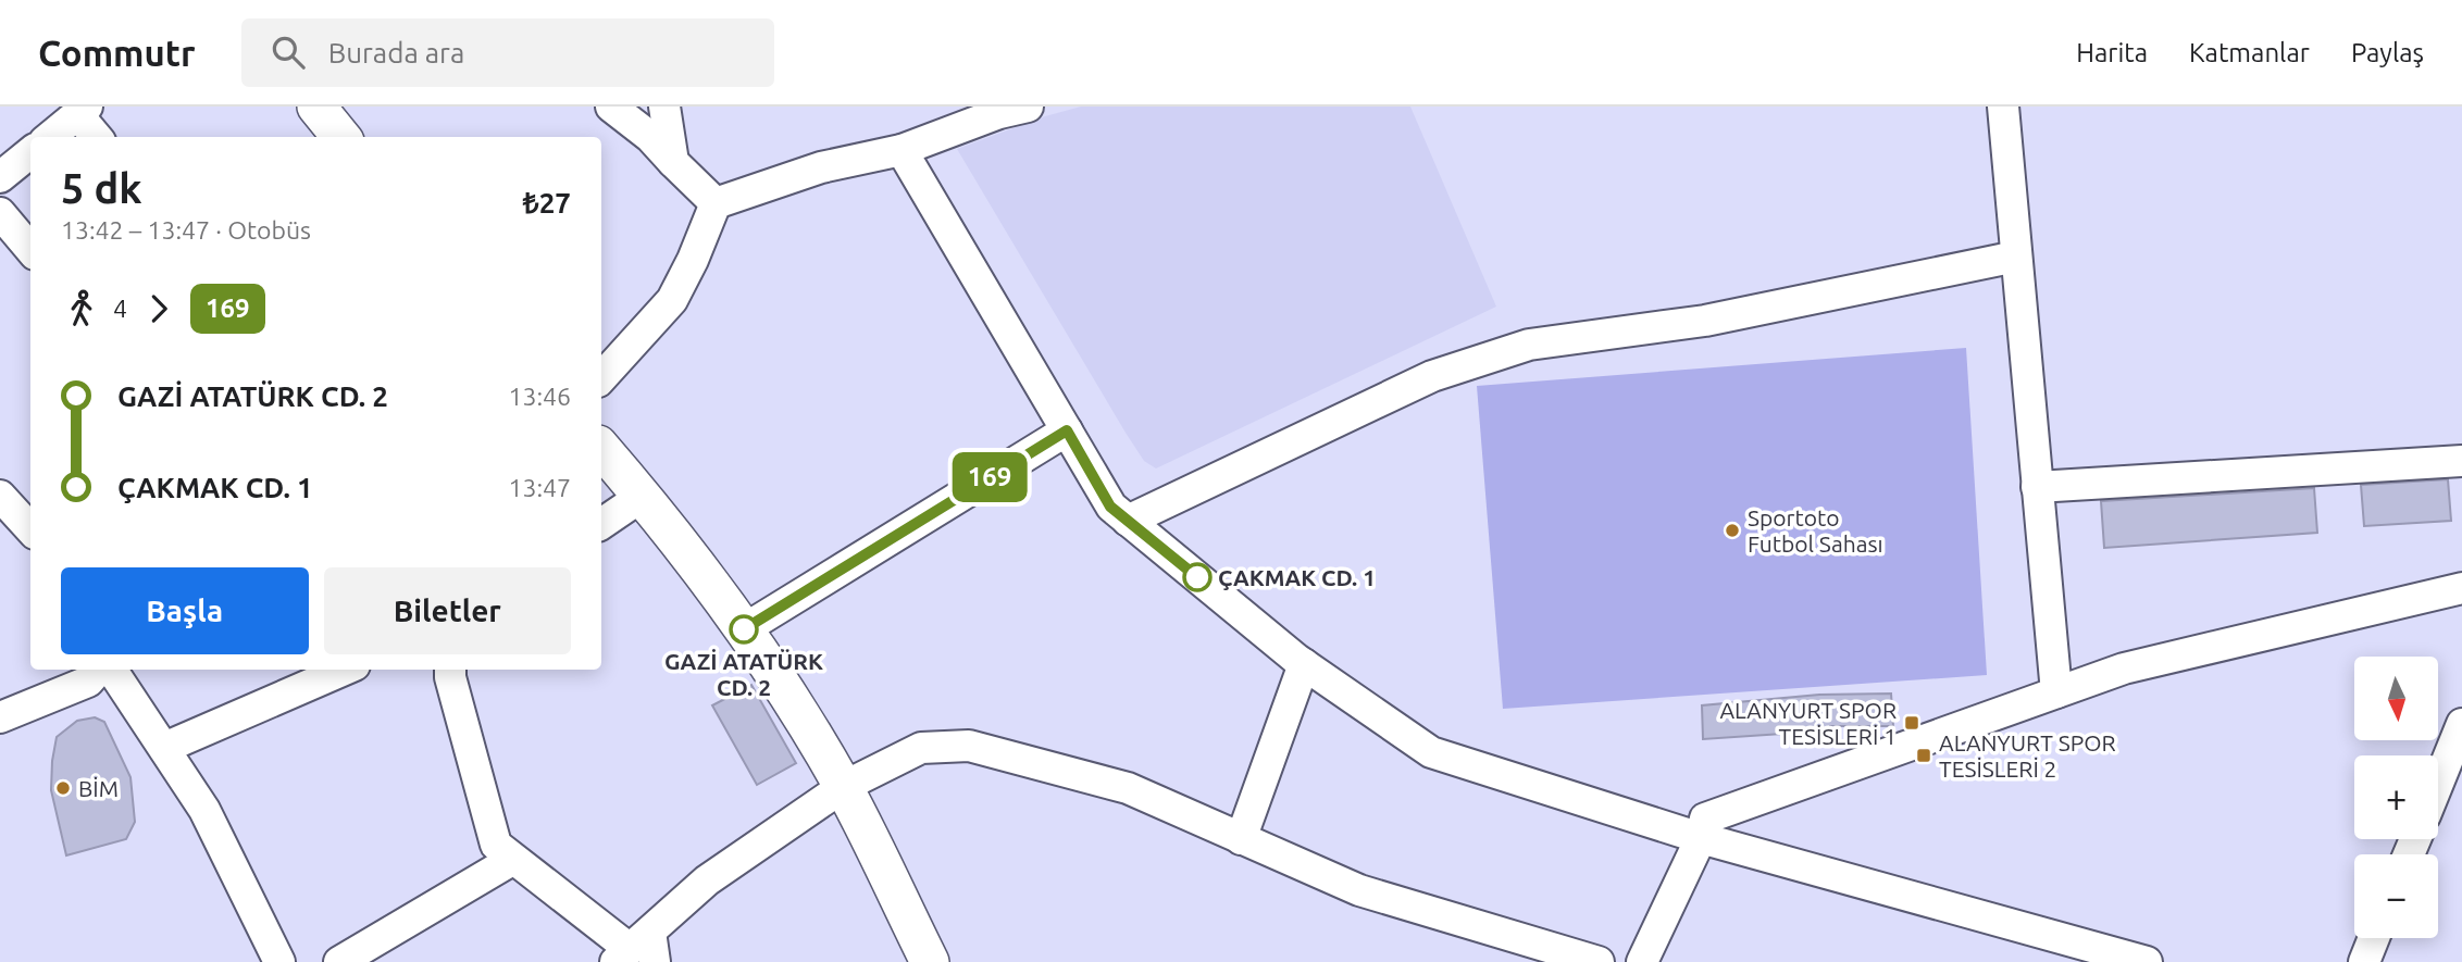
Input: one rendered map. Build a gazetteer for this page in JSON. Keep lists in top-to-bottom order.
{
  "places": {
    "other": [
      "Sportoto Futbol Sahası",
      "ÇAKMAK CD. 1",
      "GAZİ ATATÜRK CD. 2",
      "BİM"
    ],
    "transit": ["ALANYURT SPOR TESİSLERİ 1", "ALANYURT SPOR TESİSLERİ 2"]
  },
  "lines": ["bus line 169"],
  "north": "bottom",
  "page": {
    "header": "Commutr",
    "search": "Burada ara",
    "nav": ["Harita", "Katmanlar", "Paylaş"],
    "on_map": "169",
    "heading": ["5 dk", "13:42 – 13:47 · Otobüs", "₺27"],
    "legs": ["4", "169"],
    "list": [
      {
        "name": "GAZİ ATATÜRK CD. 2",
        "value": "13:46"
      },
      {
        "name": "ÇAKMAK CD. 1",
        "value": "13:47"
      }
    ],
    "buttons": ["Başla", "Biletler"],
    "map_buttons": ["+", "−"]
  }
}
